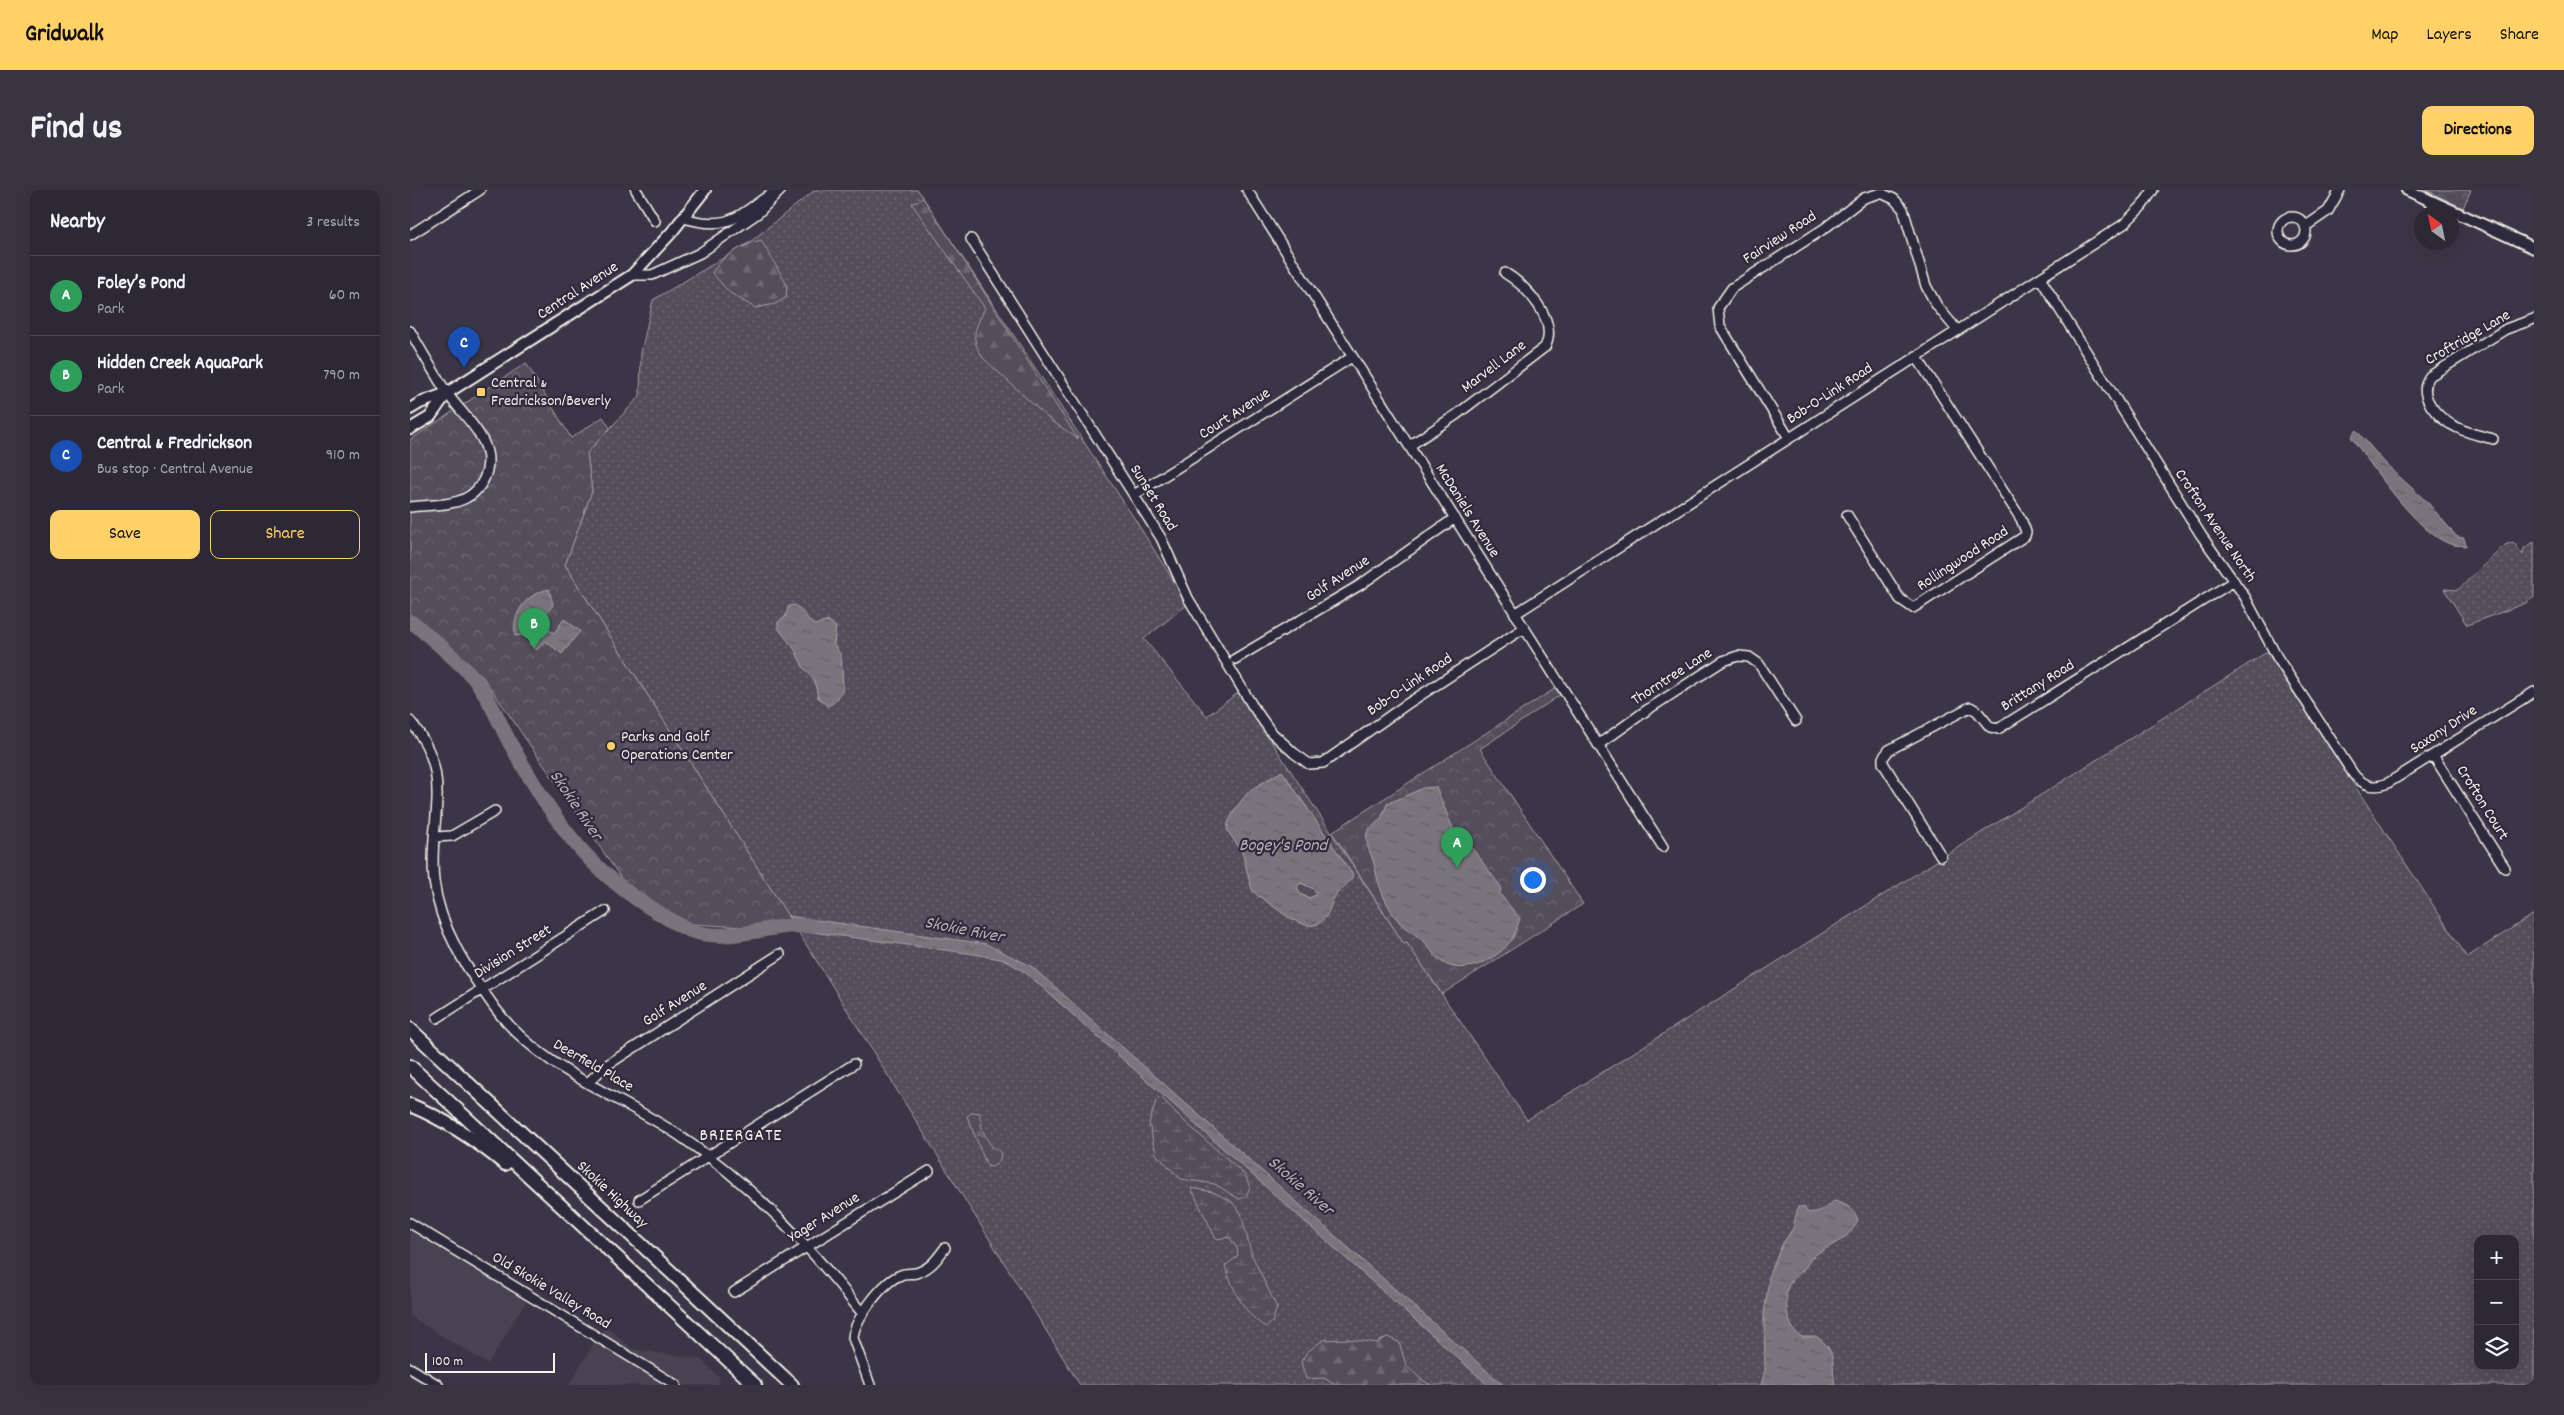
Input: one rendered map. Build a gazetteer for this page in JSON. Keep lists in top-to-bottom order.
{
  "streets": {
    "highway": ["Skokie Highway"],
    "main road": ["Central Avenue"],
    "street": [
      "Fairview Road",
      "Croftridge Lane",
      "Marvell Lane",
      "Bob-O-Link Road",
      "Court Avenue",
      "Sunset Road",
      "McDaniels Avenue",
      "Crofton Avenue North",
      "Rollingwood Road",
      "Golf Avenue",
      "Thorntree Lane",
      "Brittany Road",
      "Saxony Drive",
      "Crofton Court",
      "Division Street",
      "Deerfield Place",
      "Yager Avenue",
      "Old Skokie Valley Road"
    ]
  },
  "crossings": [
    ["Fairview Road", "Bob-O-Link Road"],
    ["Marvell Lane", "McDaniels Avenue"],
    ["Bob-O-Link Road", "Sunset Road"],
    ["Bob-O-Link Road", "McDaniels Avenue"],
    ["Bob-O-Link Road", "Crofton Avenue North"],
    ["Bob-O-Link Road", "Rollingwood Road"],
    ["Court Avenue", "Sunset Road"],
    ["Court Avenue", "McDaniels Avenue"],
    ["McDaniels Avenue", "Golf Avenue"],
    ["McDaniels Avenue", "Thorntree Lane"],
    ["Crofton Avenue North", "Brittany Road"],
    ["Crofton Avenue North", "Saxony Drive"],
    ["Golf Avenue", "Deerfield Place"],
    ["Saxony Drive", "Crofton Court"],
    ["Division Street", "Deerfield Place"],
    ["Deerfield Place", "Yager Avenue"]
  ],
  "districts": ["BRIERGATE"],
  "water": ["Skokie River", "Bogey's Pond"],
  "places": {
    "transit": ["Central & Fredrickson/Beverly"],
    "other": ["Parks and Golf Operations Center"]
  },
  "scale_bar": "100 m",
  "north": "top left",
  "page": {
    "header": "Gridwalk",
    "nav": ["Map", "Layers", "Share"],
    "title": "Find us",
    "buttons": [
      "Directions",
      ["Save", "Share"]
    ],
    "heading": ["Nearby", "3 results"],
    "list": [
      {
        "mark": "A",
        "name": "Foley’s Pond",
        "note": "Park",
        "value": "60 m"
      },
      {
        "mark": "B",
        "name": "Hidden Creek AquaPark",
        "note": "Park",
        "value": "790 m"
      },
      {
        "mark": "C",
        "name": "Central & Fredrickson",
        "note": "Bus stop · Central Avenue",
        "value": "910 m"
      }
    ],
    "pins": ["C", "B", "A"],
    "map_buttons": ["+", "−"],
    "scale": "100 m"
  }
}
